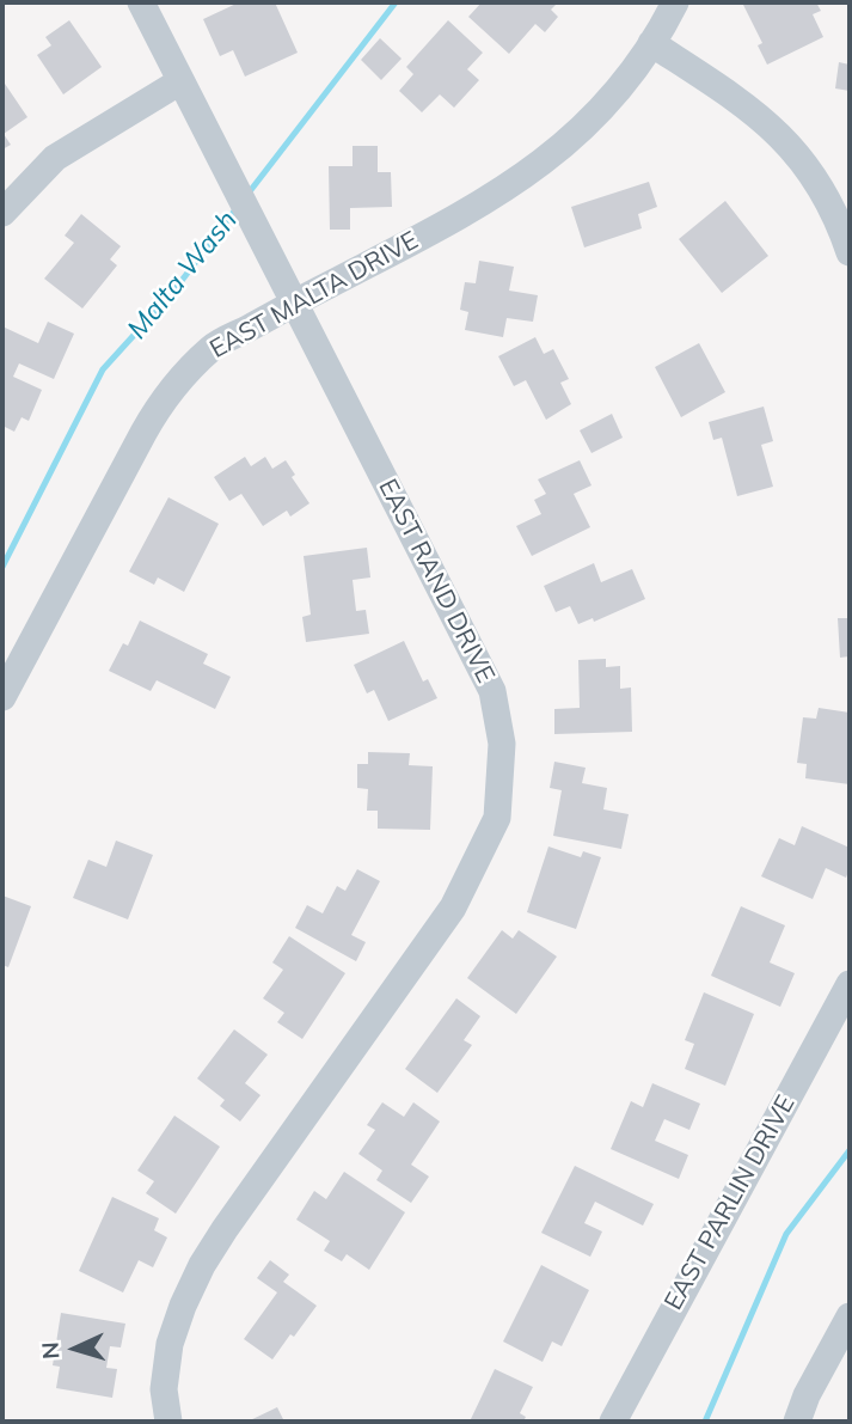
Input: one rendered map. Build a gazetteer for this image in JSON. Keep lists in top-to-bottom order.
{
  "streets": {
    "street": ["EAST MALTA DRIVE", "EAST RAND DRIVE", "EAST PARLIN DRIVE"]
  },
  "crossings": [
    ["EAST MALTA DRIVE", "EAST RAND DRIVE"]
  ],
  "water": ["Malta Wash"],
  "north": "left"
}
